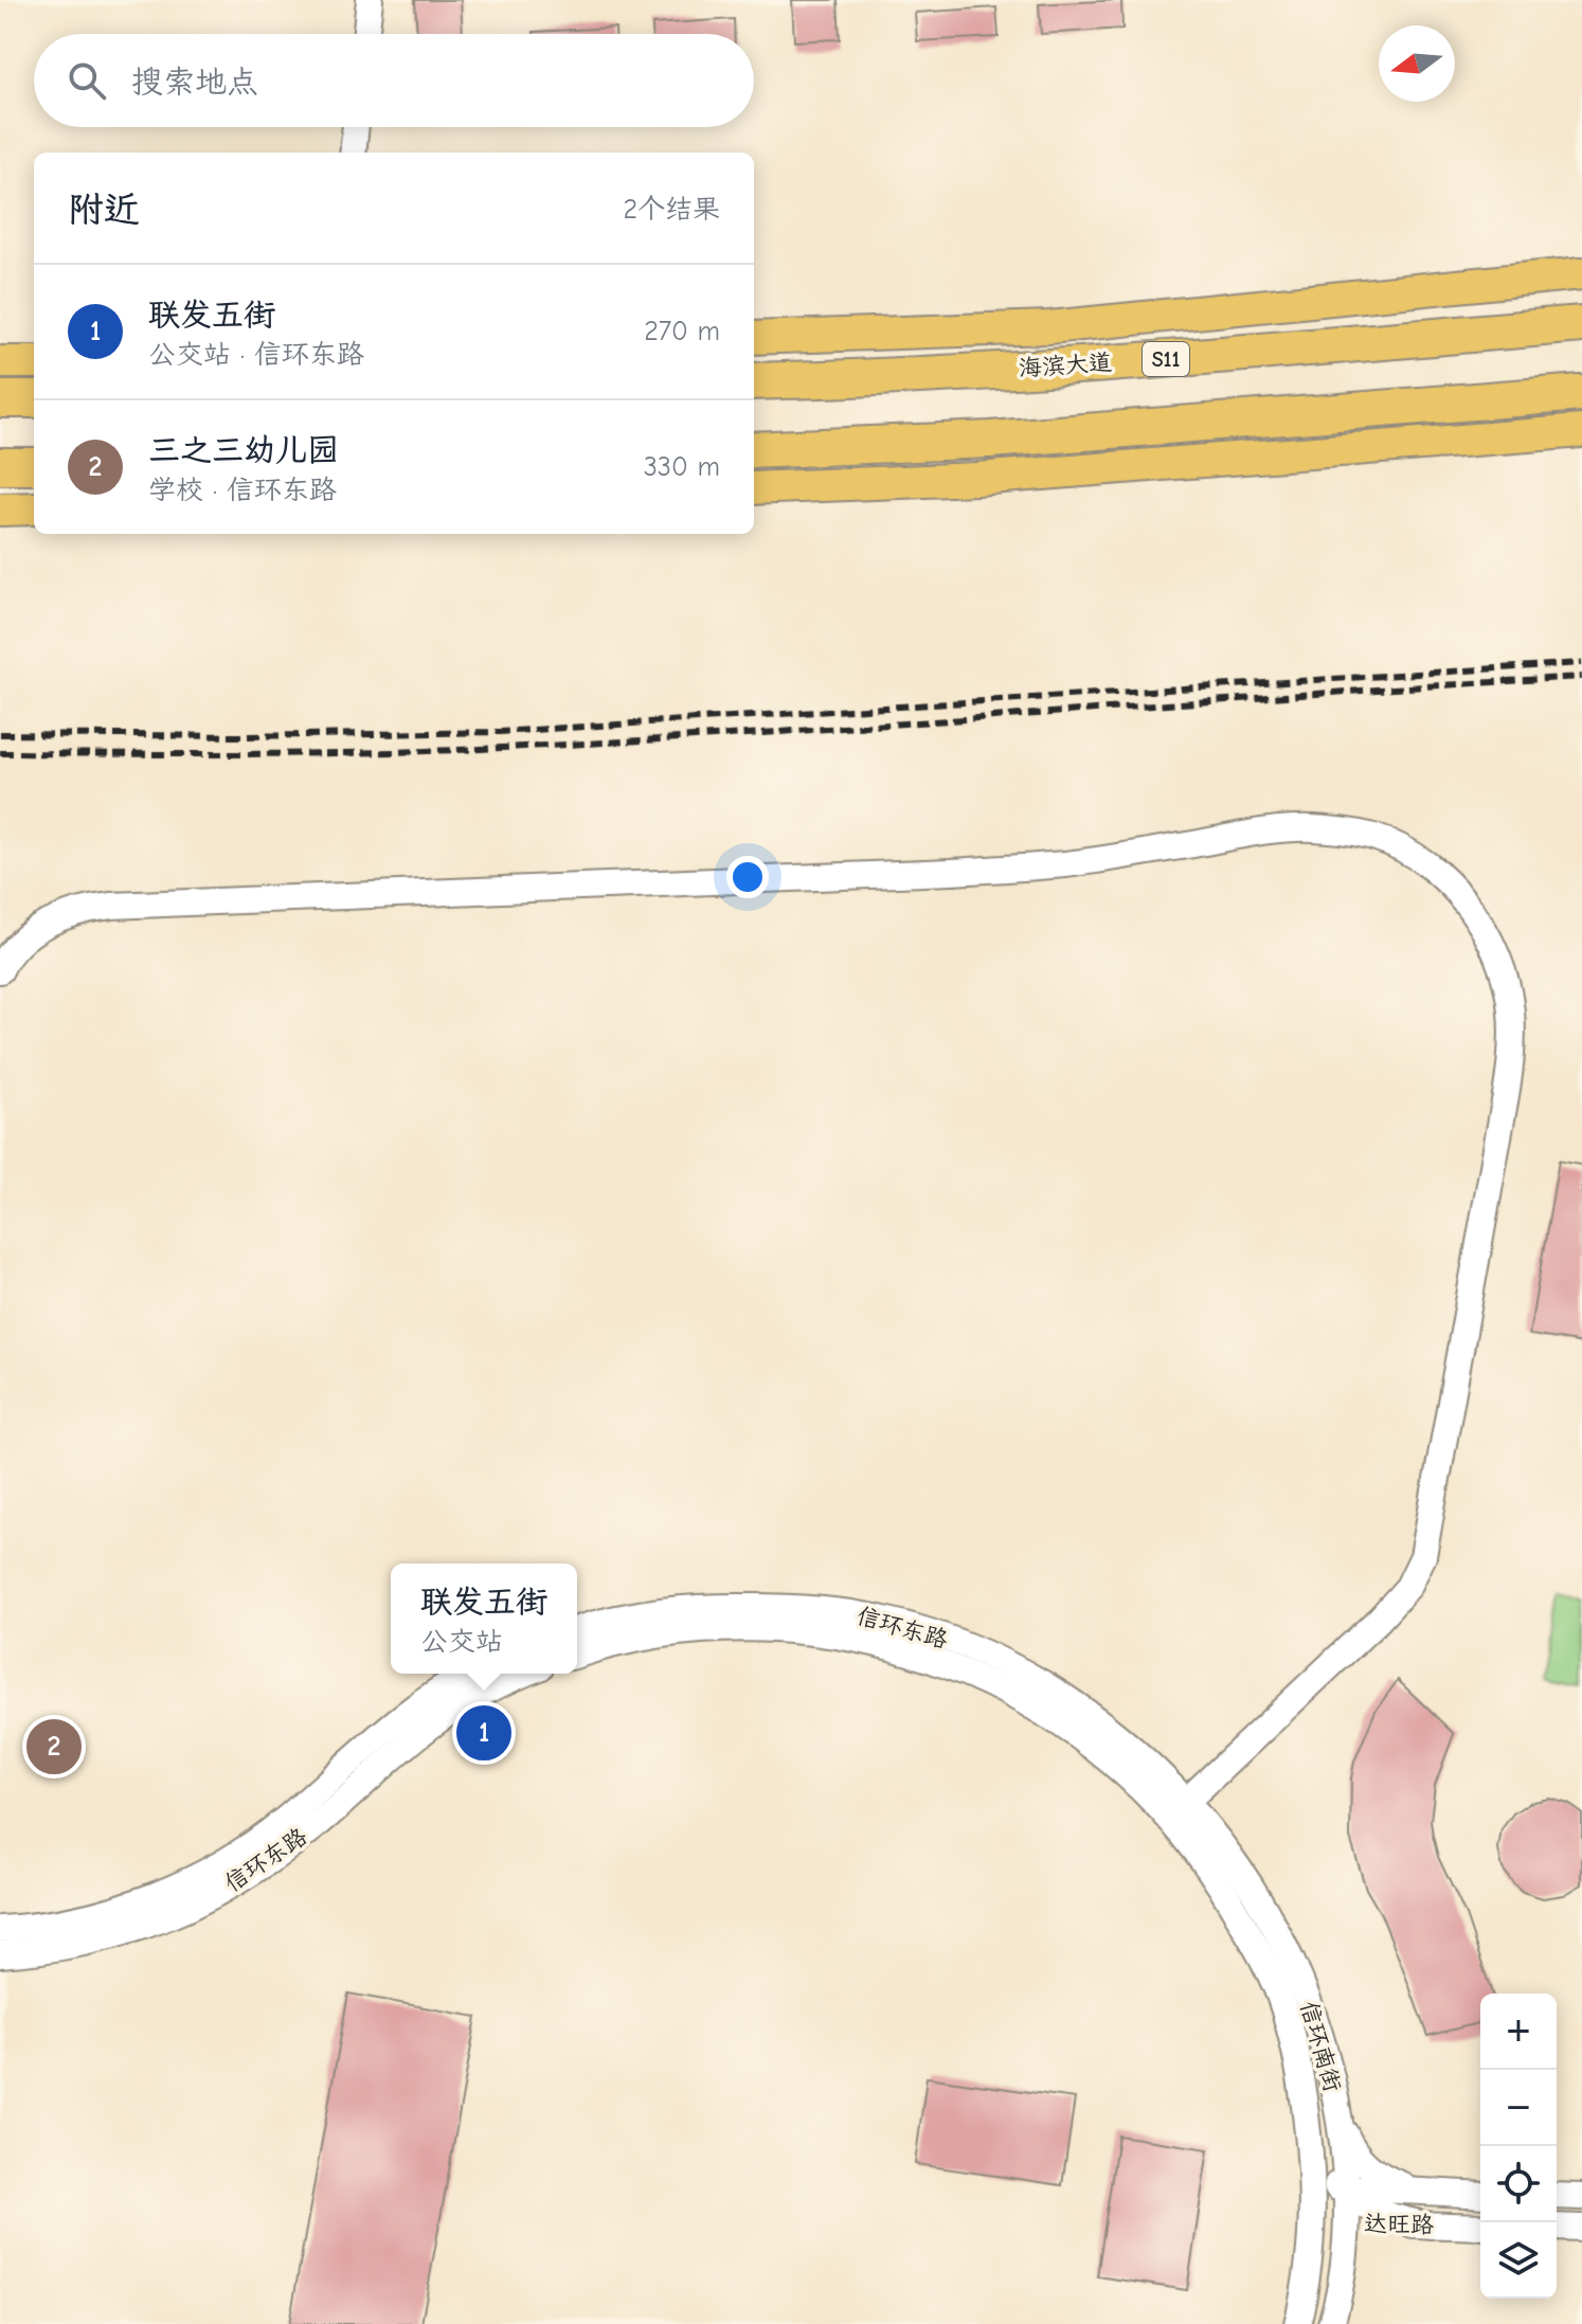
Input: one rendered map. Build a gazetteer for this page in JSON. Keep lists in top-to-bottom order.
{
  "streets": {
    "highway": ["S11", "海滨大道"],
    "street": ["信环东路", "信环南街", "达旺路"]
  },
  "crossings": [
    ["信环东路", "信环南街"],
    ["信环南街", "达旺路"]
  ],
  "north": "left",
  "page": {
    "search": "搜索地点",
    "heading": ["附近", "2个结果"],
    "list": [
      {
        "mark": "1",
        "name": "联发五街",
        "note": "公交站 · 信环东路",
        "value": "270 m"
      },
      {
        "mark": "2",
        "name": "三之三幼儿园",
        "note": "学校 · 信环东路",
        "value": "330 m"
      }
    ],
    "popup": ["联发五街", "公交站"],
    "pins": ["1", "2"],
    "map_buttons": ["+", "−"]
  }
}
